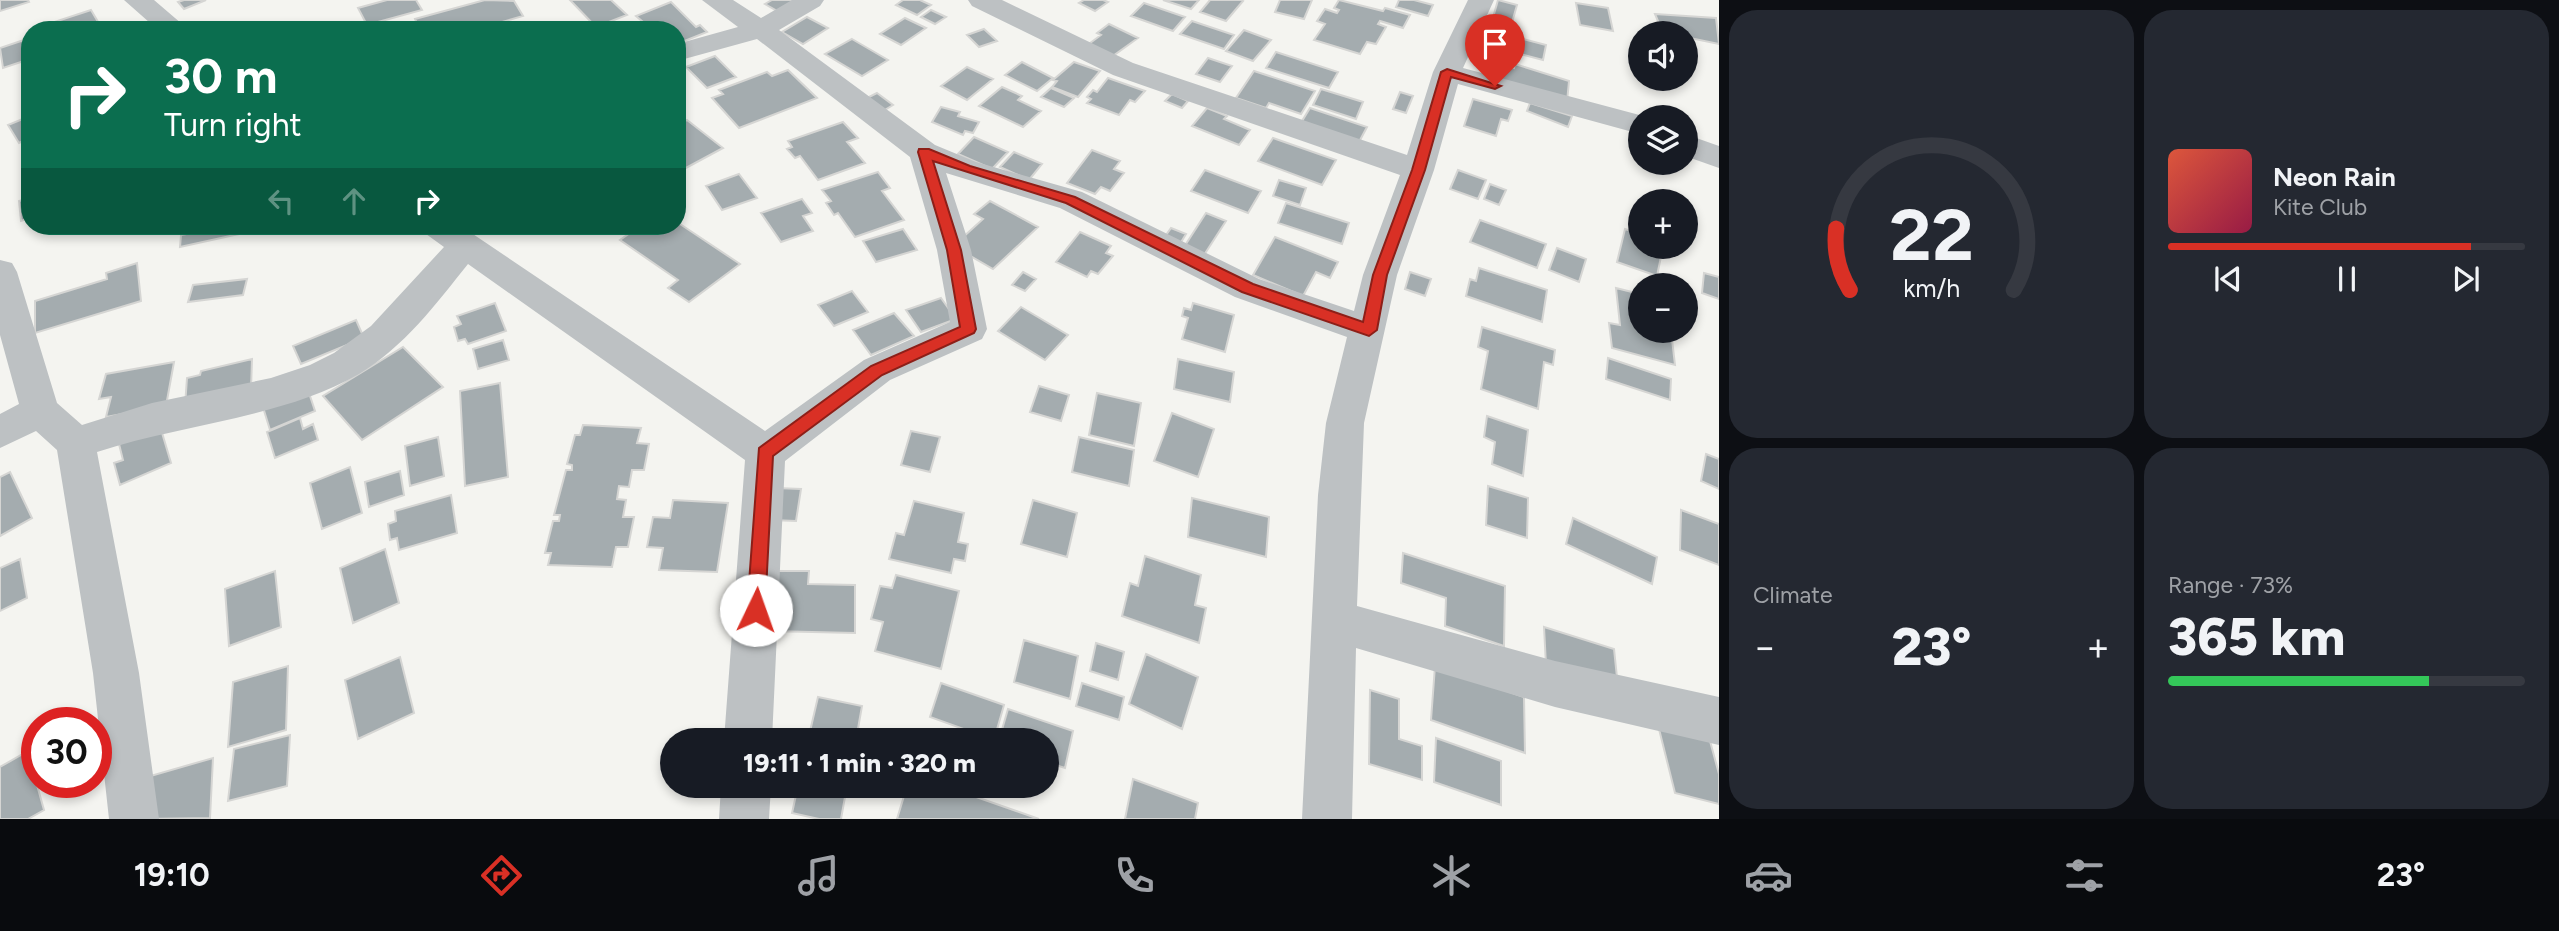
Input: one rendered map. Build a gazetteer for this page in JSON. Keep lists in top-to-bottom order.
{
  "page": {
    "map_buttons": ["+", "−"],
    "turn": ["30 m", "Turn right"],
    "song": ["Neon Rain", "Kite Club"],
    "tile": [
      "Climate",
      ["Range · 73%", "365 km"]
    ],
    "heat": ["−", "23°", "+"],
    "limit": "30",
    "trip": "19:11 · 1 min · 320 m",
    "tabs": ["19:10", "23°"],
    "gauge": ["22", "km/h"]
  }
}
